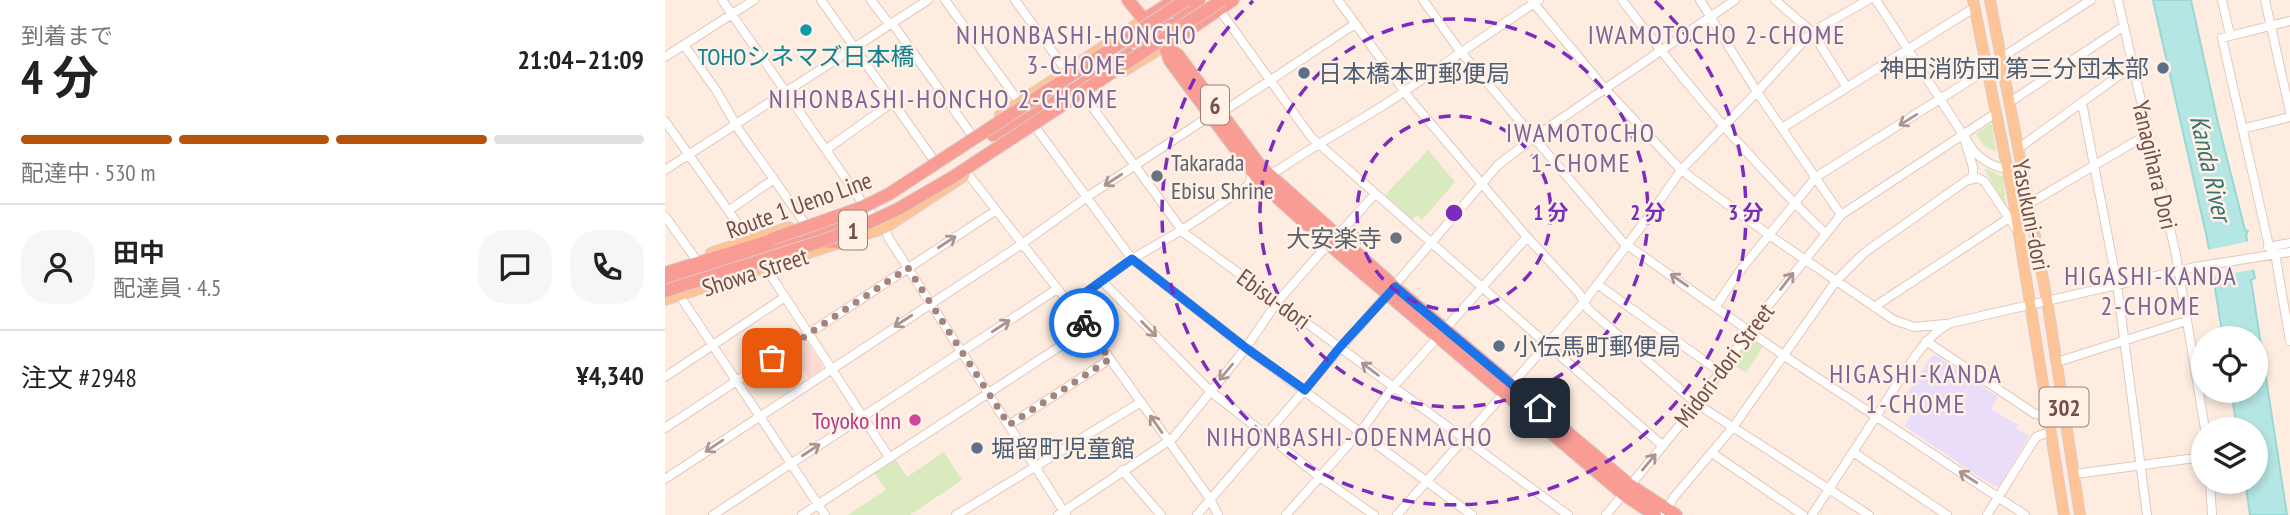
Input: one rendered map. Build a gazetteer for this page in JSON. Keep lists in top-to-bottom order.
{
  "streets": {
    "highway": ["6", "Route 1 Ueno Line", "1"],
    "main road": ["Yasukuni-dori", "Showa Street", "302"],
    "street": ["Yanagihara Dori", "Ebisu-dori", "Midori-dori Street"]
  },
  "crossings": [
    ["6", "Showa Street"],
    ["6", "Midori-dori Street"],
    ["Route 1 Ueno Line", "Showa Street"],
    ["Yasukuni-dori", "Midori-dori Street"],
    ["Yasukuni-dori", "302"],
    ["Showa Street", "Ebisu-dori"]
  ],
  "districts": [
    "NIHONBASHI-HONCHO 3-CHOME",
    "IWAMOTOCHO 2-CHOME",
    "NIHONBASHI-HONCHO 2-CHOME",
    "IWAMOTOCHO 1-CHOME",
    "HIGASHI-KANDA 2-CHOME",
    "HIGASHI-KANDA 1-CHOME",
    "NIHONBASHI-ODENMACHO"
  ],
  "water": ["Kanda River"],
  "places": [
    "TOHOシネマズ日本橋",
    "神田消防団 第三分団本部",
    "日本橋本町郵便局",
    "Takarada Ebisu Shrine",
    "大安楽寺",
    "小伝馬町郵便局",
    "Toyoko Inn",
    "堀留町児童館"
  ],
  "page": {
    "heading": ["4 分", "到着まで", "21:04–21:09"],
    "panel": [
      "田中",
      "配達員 · 4.5",
      "注文 #2948",
      "¥4,340"
    ],
    "bar": "配達中 · 530 m"
  },
  "rings": ["1 分", "2 分", "3 分"]
}
